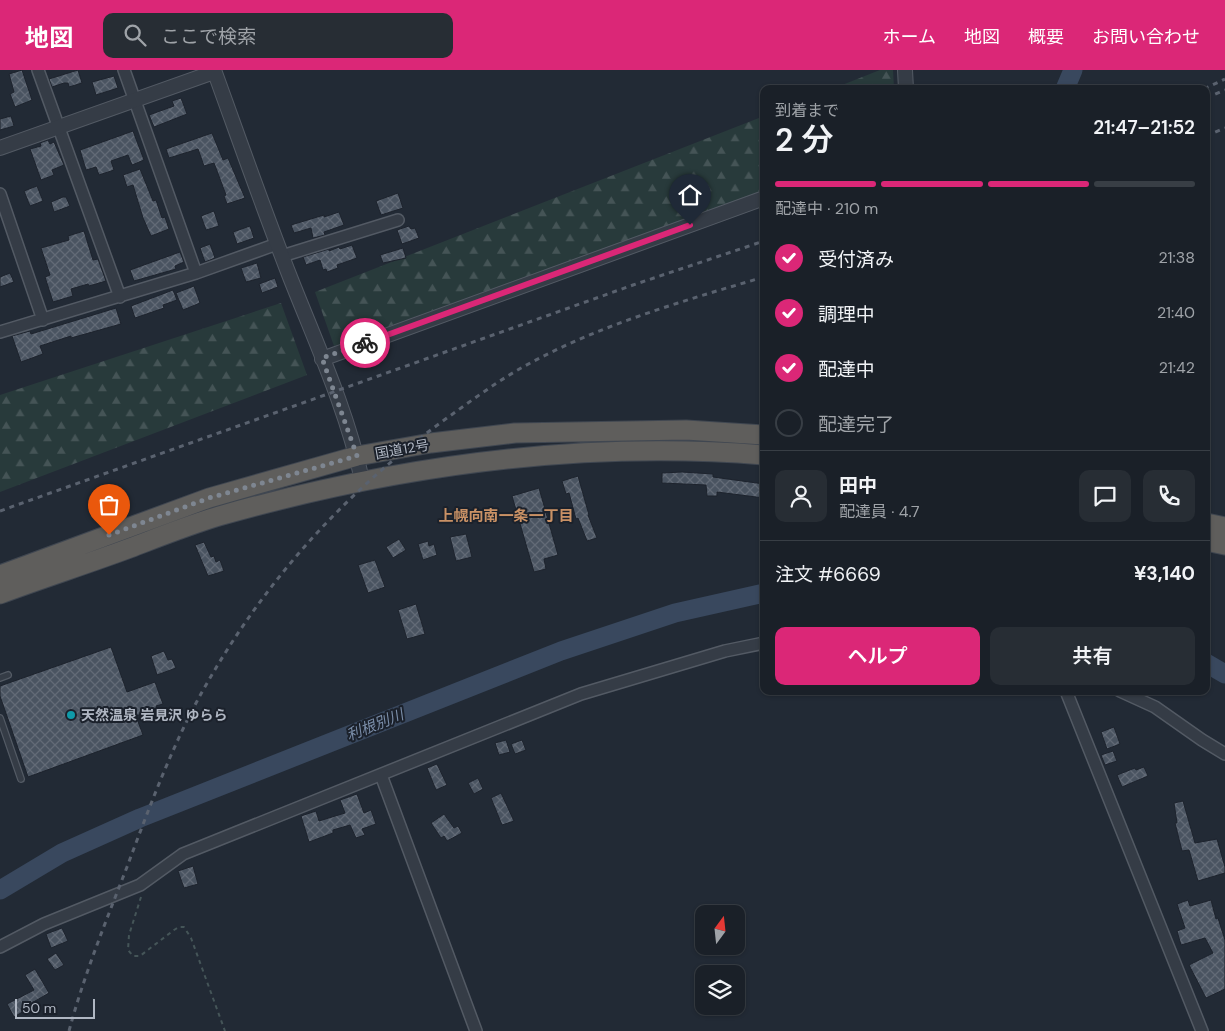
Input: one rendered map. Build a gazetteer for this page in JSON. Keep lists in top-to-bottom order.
{
  "streets": {
    "highway": ["国道12号"]
  },
  "districts": ["上幌向南一条一丁目"],
  "water": ["利根別川"],
  "places": ["天然温泉 岩見沢 ゆらら"],
  "scale_bar": "50 m",
  "north": "top",
  "page": {
    "header": "地図",
    "search": "ここで検索",
    "nav": [
      "ホーム",
      "地図",
      "概要",
      "お問い合わせ"
    ],
    "heading": ["2 分", "到着まで", "21:47–21:52"],
    "panel": [
      "田中",
      "配達員 · 4.7",
      "注文 #6669",
      "¥3,140"
    ],
    "bar": "配達中 · 210 m",
    "list": [
      ["受付済み", "21:38"],
      ["調理中", "21:40"],
      ["配達中", "21:42"],
      "配達完了"
    ],
    "buttons": ["ヘルプ", "共有"],
    "scale": "50 m"
  }
}
